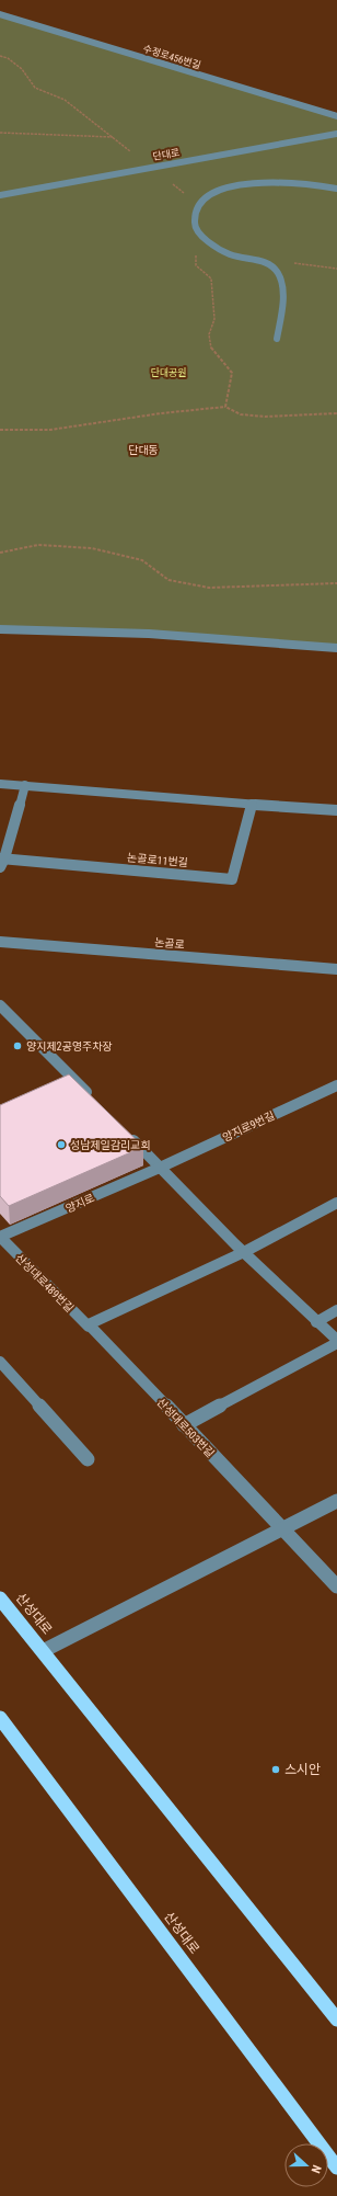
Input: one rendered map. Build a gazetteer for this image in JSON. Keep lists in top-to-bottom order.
{
  "streets": {
    "main road": ["산성대로"],
    "street": [
      "수정로456번길",
      "단대로",
      "논골로11번길",
      "논골로",
      "양지로9번길",
      "양지로",
      "산성대로489번길",
      "산성대로503번길"
    ]
  },
  "crossings": [
    ["양지로9번길", "양지로"],
    ["양지로", "산성대로489번길"],
    ["산성대로489번길", "산성대로503번길"]
  ],
  "districts": ["단대동"],
  "parks": ["단대공원"],
  "places": ["양지제2공영주차장", "성남제일감리교회", "스시안"],
  "north": "right"
}
